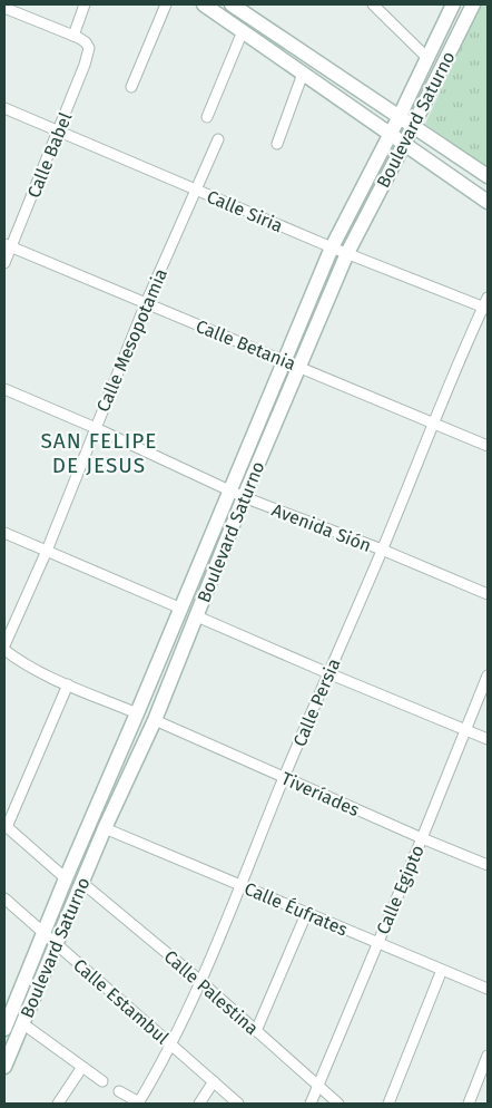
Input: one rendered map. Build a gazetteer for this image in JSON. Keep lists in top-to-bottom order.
{
  "streets": {
    "street": [
      "Boulevard Saturno",
      "Calle Babel",
      "Calle Siria",
      "Calle Mesopotamia",
      "Calle Betania",
      "Avenida Sión",
      "Calle Persia",
      "Tiveríades",
      "Calle Egipto",
      "Calle Éufrates",
      "Calle Palestina",
      "Calle Estambul"
    ]
  },
  "crossings": [
    ["Boulevard Saturno", "Calle Siria"],
    ["Boulevard Saturno", "Calle Betania"],
    ["Boulevard Saturno", "Avenida Sión"],
    ["Boulevard Saturno", "Tiveríades"],
    ["Boulevard Saturno", "Calle Éufrates"],
    ["Boulevard Saturno", "Calle Palestina"],
    ["Boulevard Saturno", "Calle Estambul"],
    ["Calle Babel", "Calle Siria"],
    ["Calle Babel", "Calle Betania"],
    ["Calle Siria", "Calle Mesopotamia"],
    ["Calle Siria", "Calle Persia"],
    ["Calle Mesopotamia", "Calle Betania"],
    ["Calle Mesopotamia", "Avenida Sión"],
    ["Calle Betania", "Calle Persia"],
    ["Avenida Sión", "Calle Persia"],
    ["Calle Persia", "Tiveríades"],
    ["Calle Persia", "Calle Éufrates"],
    ["Calle Persia", "Calle Palestina"],
    ["Calle Persia", "Calle Estambul"],
    ["Tiveríades", "Calle Egipto"],
    ["Calle Egipto", "Calle Éufrates"],
    ["Calle Egipto", "Calle Palestina"]
  ],
  "districts": ["SAN FELIPE DE JESUS"]
}
